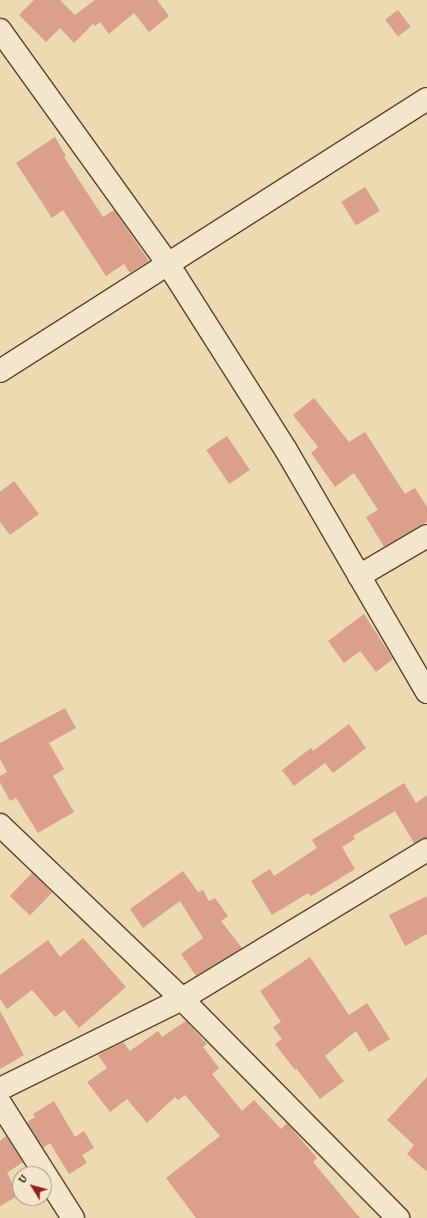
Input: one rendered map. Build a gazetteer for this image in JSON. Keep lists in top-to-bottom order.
{
  "north": "top left"
}
